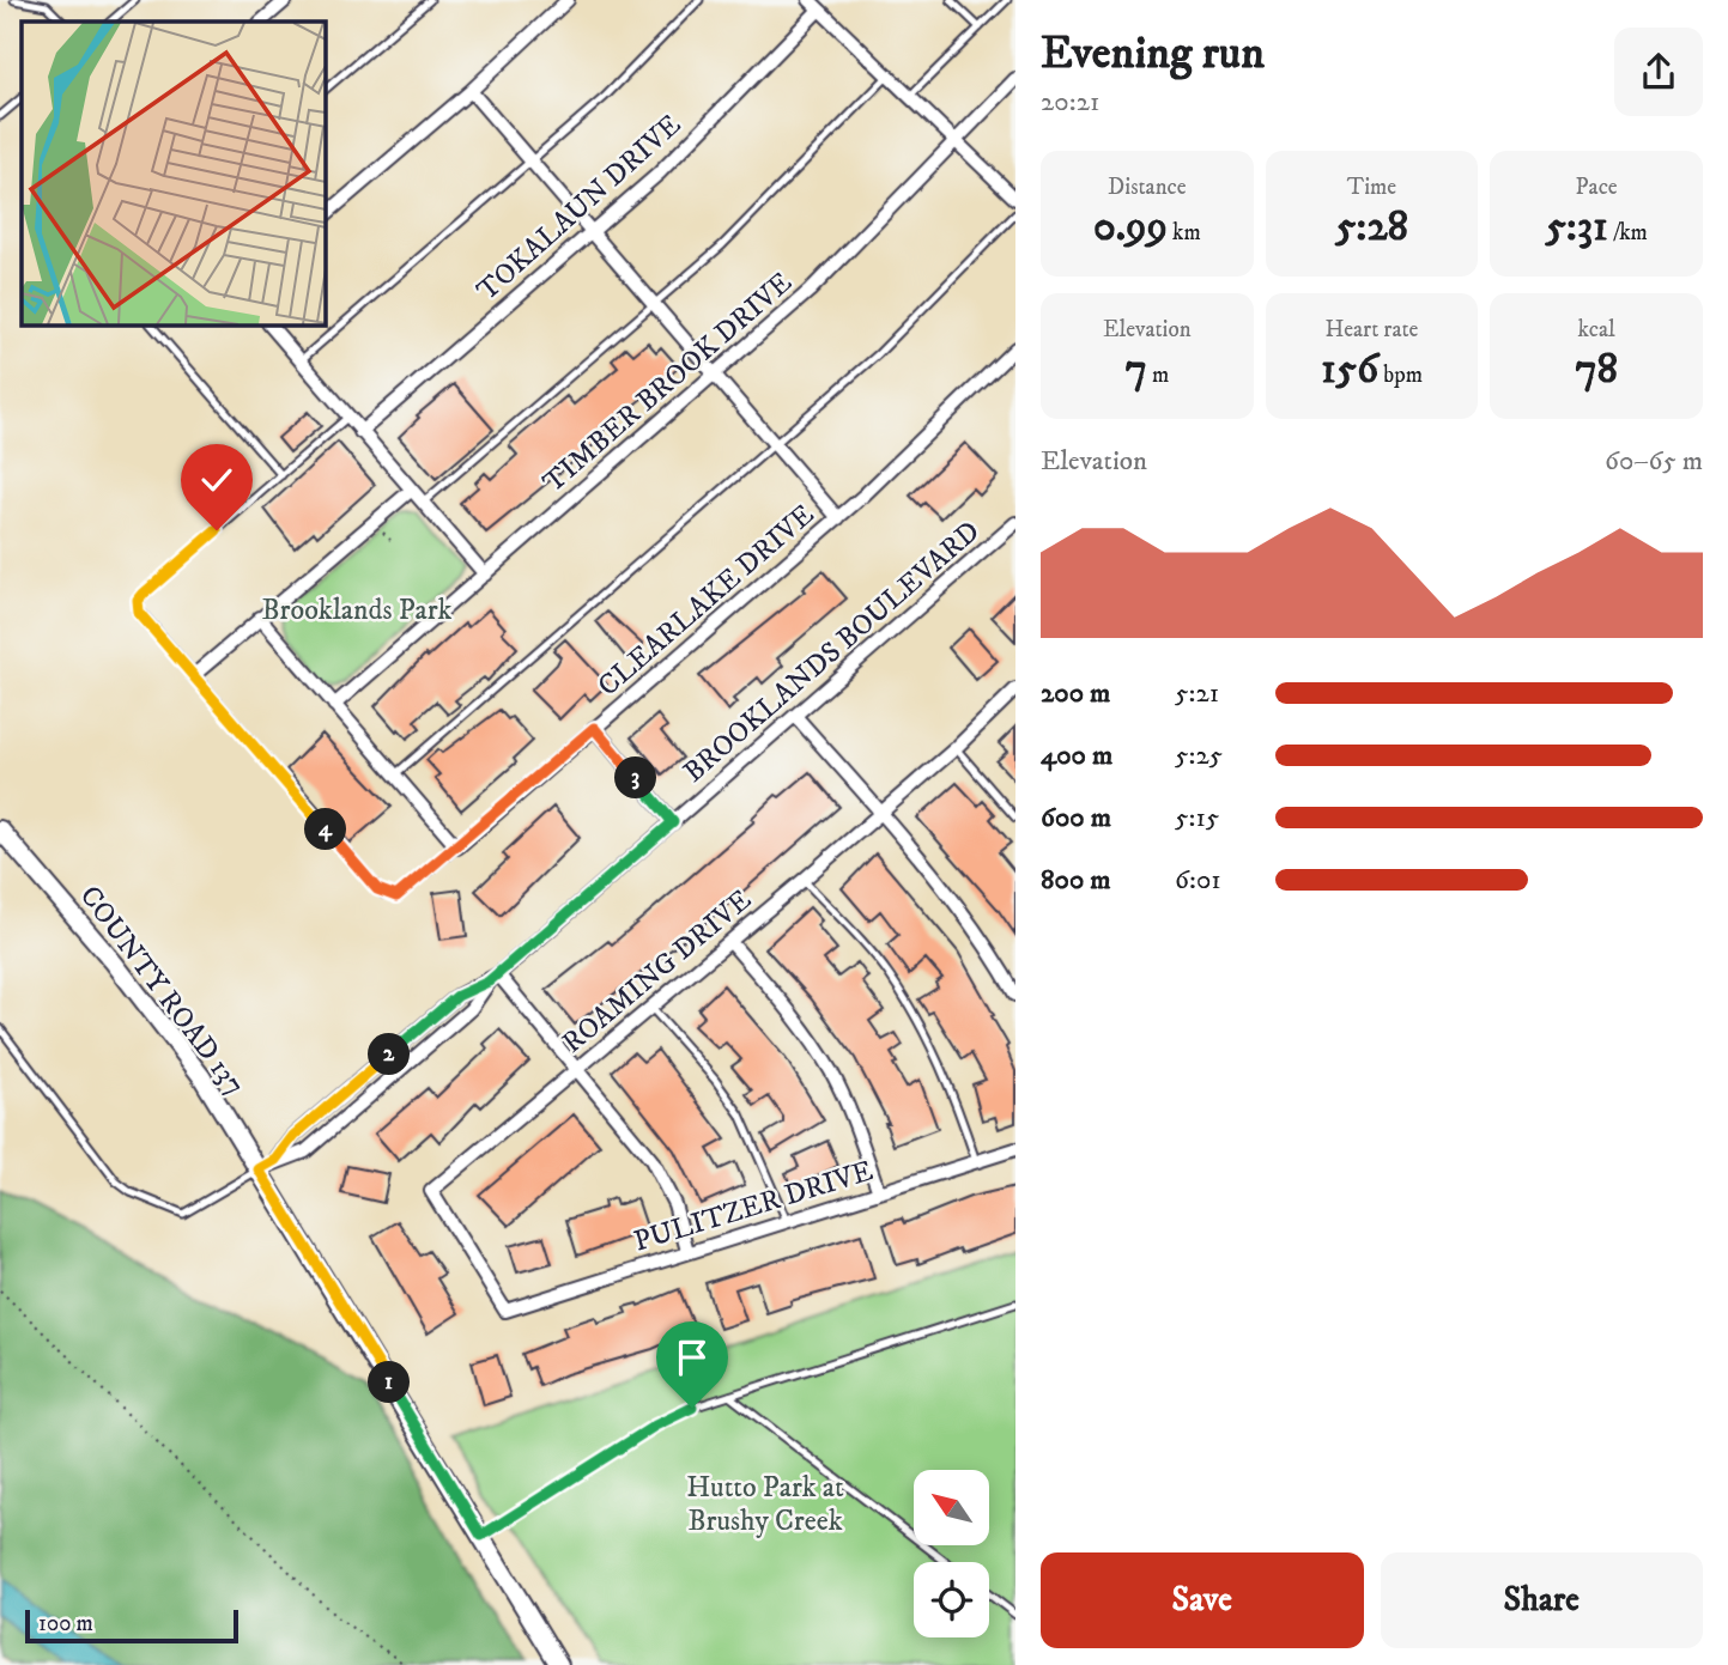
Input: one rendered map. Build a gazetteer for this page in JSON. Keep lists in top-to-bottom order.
{
  "streets": {
    "street": [
      "TOKALAUN DRIVE",
      "TIMBER BROOK DRIVE",
      "CLEARLAKE DRIVE",
      "BROOKLANDS BOULEVARD",
      "ROAMING DRIVE",
      "COUNTY ROAD 137",
      "PULITZER DRIVE"
    ]
  },
  "crossings": [
    ["BROOKLANDS BOULEVARD", "COUNTY ROAD 137"],
    ["ROAMING DRIVE", "PULITZER DRIVE"]
  ],
  "parks": ["Brooklands Park", "Hutto Park at Brushy Creek"],
  "scale_bar": "100 m",
  "north": "top left",
  "page": {
    "heading": ["Evening run", "20:21"],
    "stats": [
      ["Distance", "0.99 km"],
      ["Time", "5:28"],
      ["Pace", "5:31 /km"],
      ["Elevation", "7 m"],
      ["Heart rate", "156 bpm"],
      ["kcal", "78"]
    ],
    "chart": ["Elevation", "60–65 m"],
    "list": [
      {
        "name": "200 m",
        "note": "5:21"
      },
      {
        "name": "400 m",
        "note": "5:25"
      },
      {
        "name": "600 m",
        "note": "5:15"
      },
      {
        "name": "800 m",
        "note": "6:01"
      }
    ],
    "pins": [
      "3",
      "4",
      "2",
      "1"
    ],
    "buttons": ["Save", "Share"],
    "scale": "100 m"
  }
}
